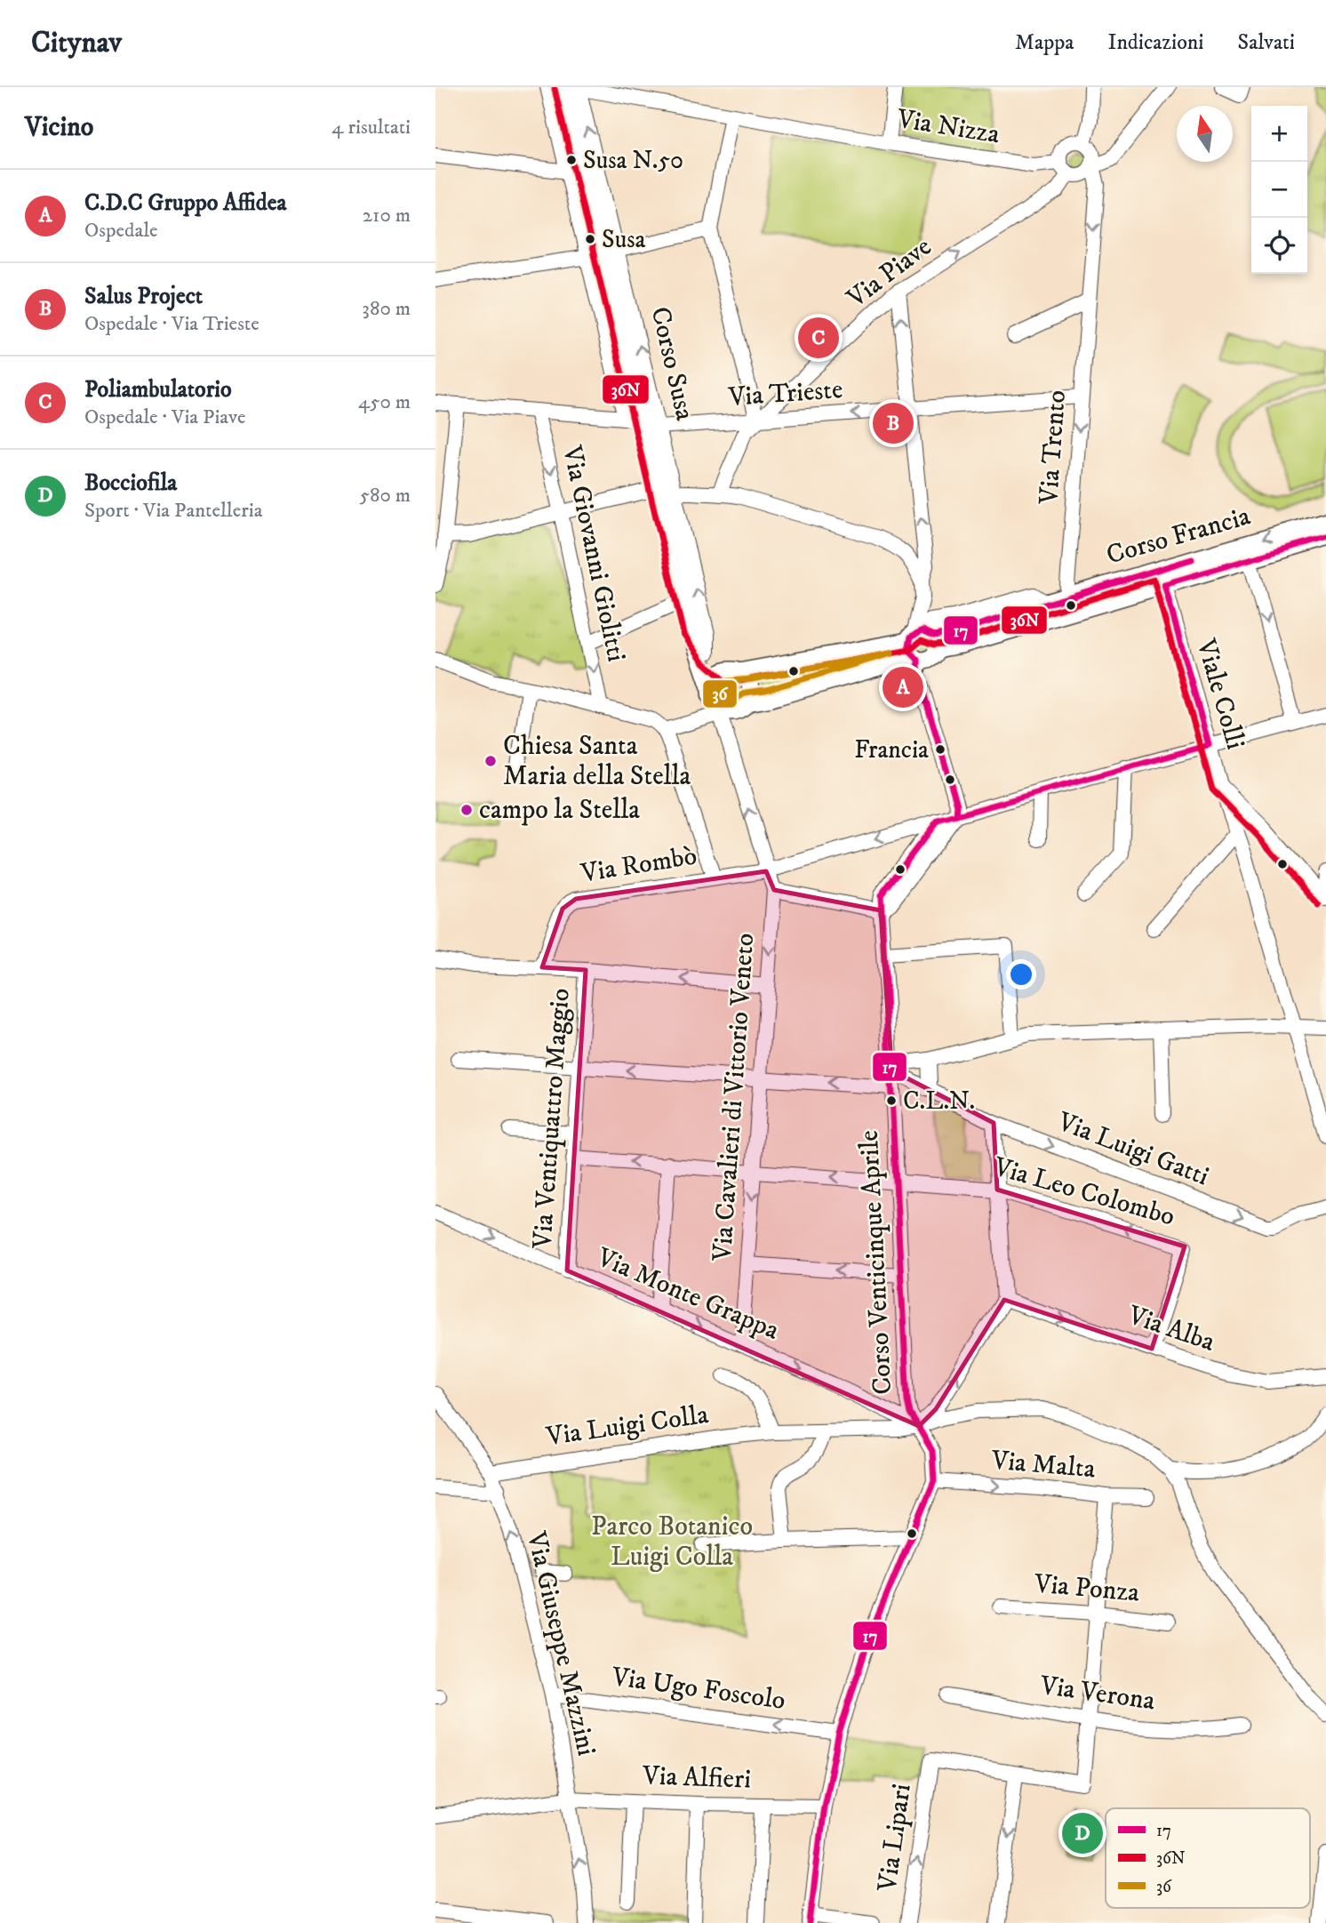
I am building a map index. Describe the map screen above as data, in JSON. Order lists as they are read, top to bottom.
{
  "streets": {
    "main road": ["Corso Susa", "Corso Francia"],
    "street": [
      "Via Nizza",
      "Via Piave",
      "Via Trieste",
      "Via Trento",
      "Via Giovanni Giolitti",
      "Viale Colli",
      "Via Rombò",
      "Via Cavalieri di Vittorio Veneto",
      "Via Ventiquattro Maggio",
      "Via Luigi Gatti",
      "Via Leo Colombo",
      "Corso Venticinque Aprile",
      "Via Monte Grappa",
      "Via Alba",
      "Via Luigi Colla",
      "Via Malta",
      "Via Ponza",
      "Via Giuseppe Mazzini",
      "Via Ugo Foscolo",
      "Via Verona",
      "Via Alfieri",
      "Via Lipari"
    ]
  },
  "crossings": [
    ["Via Nizza", "Via Piave"],
    ["Via Nizza", "Corso Susa"],
    ["Via Nizza", "Via Trento"],
    ["Via Piave", "Via Trieste"],
    ["Via Piave", "Via Trento"],
    ["Corso Susa", "Via Trieste"],
    ["Corso Susa", "Corso Francia"],
    ["Via Trieste", "Via Trento"],
    ["Via Trieste", "Via Giovanni Giolitti"],
    ["Via Trento", "Corso Francia"],
    ["Corso Francia", "Viale Colli"],
    ["Viale Colli", "Via Rombò"],
    ["Via Cavalieri di Vittorio Veneto", "Via Leo Colombo"],
    ["Via Cavalieri di Vittorio Veneto", "Via Monte Grappa"],
    ["Via Ventiquattro Maggio", "Via Leo Colombo"],
    ["Via Ventiquattro Maggio", "Via Monte Grappa"],
    ["Via Luigi Gatti", "Corso Venticinque Aprile"],
    ["Via Leo Colombo", "Corso Venticinque Aprile"],
    ["Via Leo Colombo", "Via Alba"],
    ["Corso Venticinque Aprile", "Via Monte Grappa"],
    ["Corso Venticinque Aprile", "Via Luigi Colla"],
    ["Corso Venticinque Aprile", "Via Malta"],
    ["Corso Venticinque Aprile", "Via Ugo Foscolo"],
    ["Corso Venticinque Aprile", "Via Alfieri"],
    ["Via Monte Grappa", "Via Luigi Colla"],
    ["Via Luigi Colla", "Via Giuseppe Mazzini"],
    ["Via Giuseppe Mazzini", "Via Ugo Foscolo"],
    ["Via Giuseppe Mazzini", "Via Alfieri"]
  ],
  "one_way": [
    "Via Trento",
    "Via Luigi Gatti",
    "Via Alba",
    "Via Malta",
    "Via Ugo Foscolo"
  ],
  "parks": ["Parco Botanico Luigi Colla"],
  "places": [
    "Susa N.50",
    "Susa",
    "Francia",
    "Chiesa Santa Maria della Stella",
    "campo la Stella",
    "C.L.N."
  ],
  "lines": ["transit line 36N", "transit line 17", "transit line 36"],
  "legend": ["17", "36N", "36"],
  "north": "top",
  "page": {
    "header": "Citynav",
    "nav": ["Mappa", "Indicazioni", "Salvati"],
    "heading": ["Vicino", "4 risultati"],
    "map_buttons": ["+", "−"],
    "list": [
      {
        "mark": "A",
        "name": "C.D.C Gruppo Affidea",
        "note": "Ospedale",
        "value": "210 m"
      },
      {
        "mark": "B",
        "name": "Salus Project",
        "note": "Ospedale · Via Trieste",
        "value": "380 m"
      },
      {
        "mark": "C",
        "name": "Poliambulatorio",
        "note": "Ospedale · Via Piave",
        "value": "450 m"
      },
      {
        "mark": "D",
        "name": "Bocciofila",
        "note": "Sport · Via Pantelleria",
        "value": "580 m"
      }
    ],
    "pins": [
      "C",
      "B",
      "A",
      "D"
    ]
  }
}
